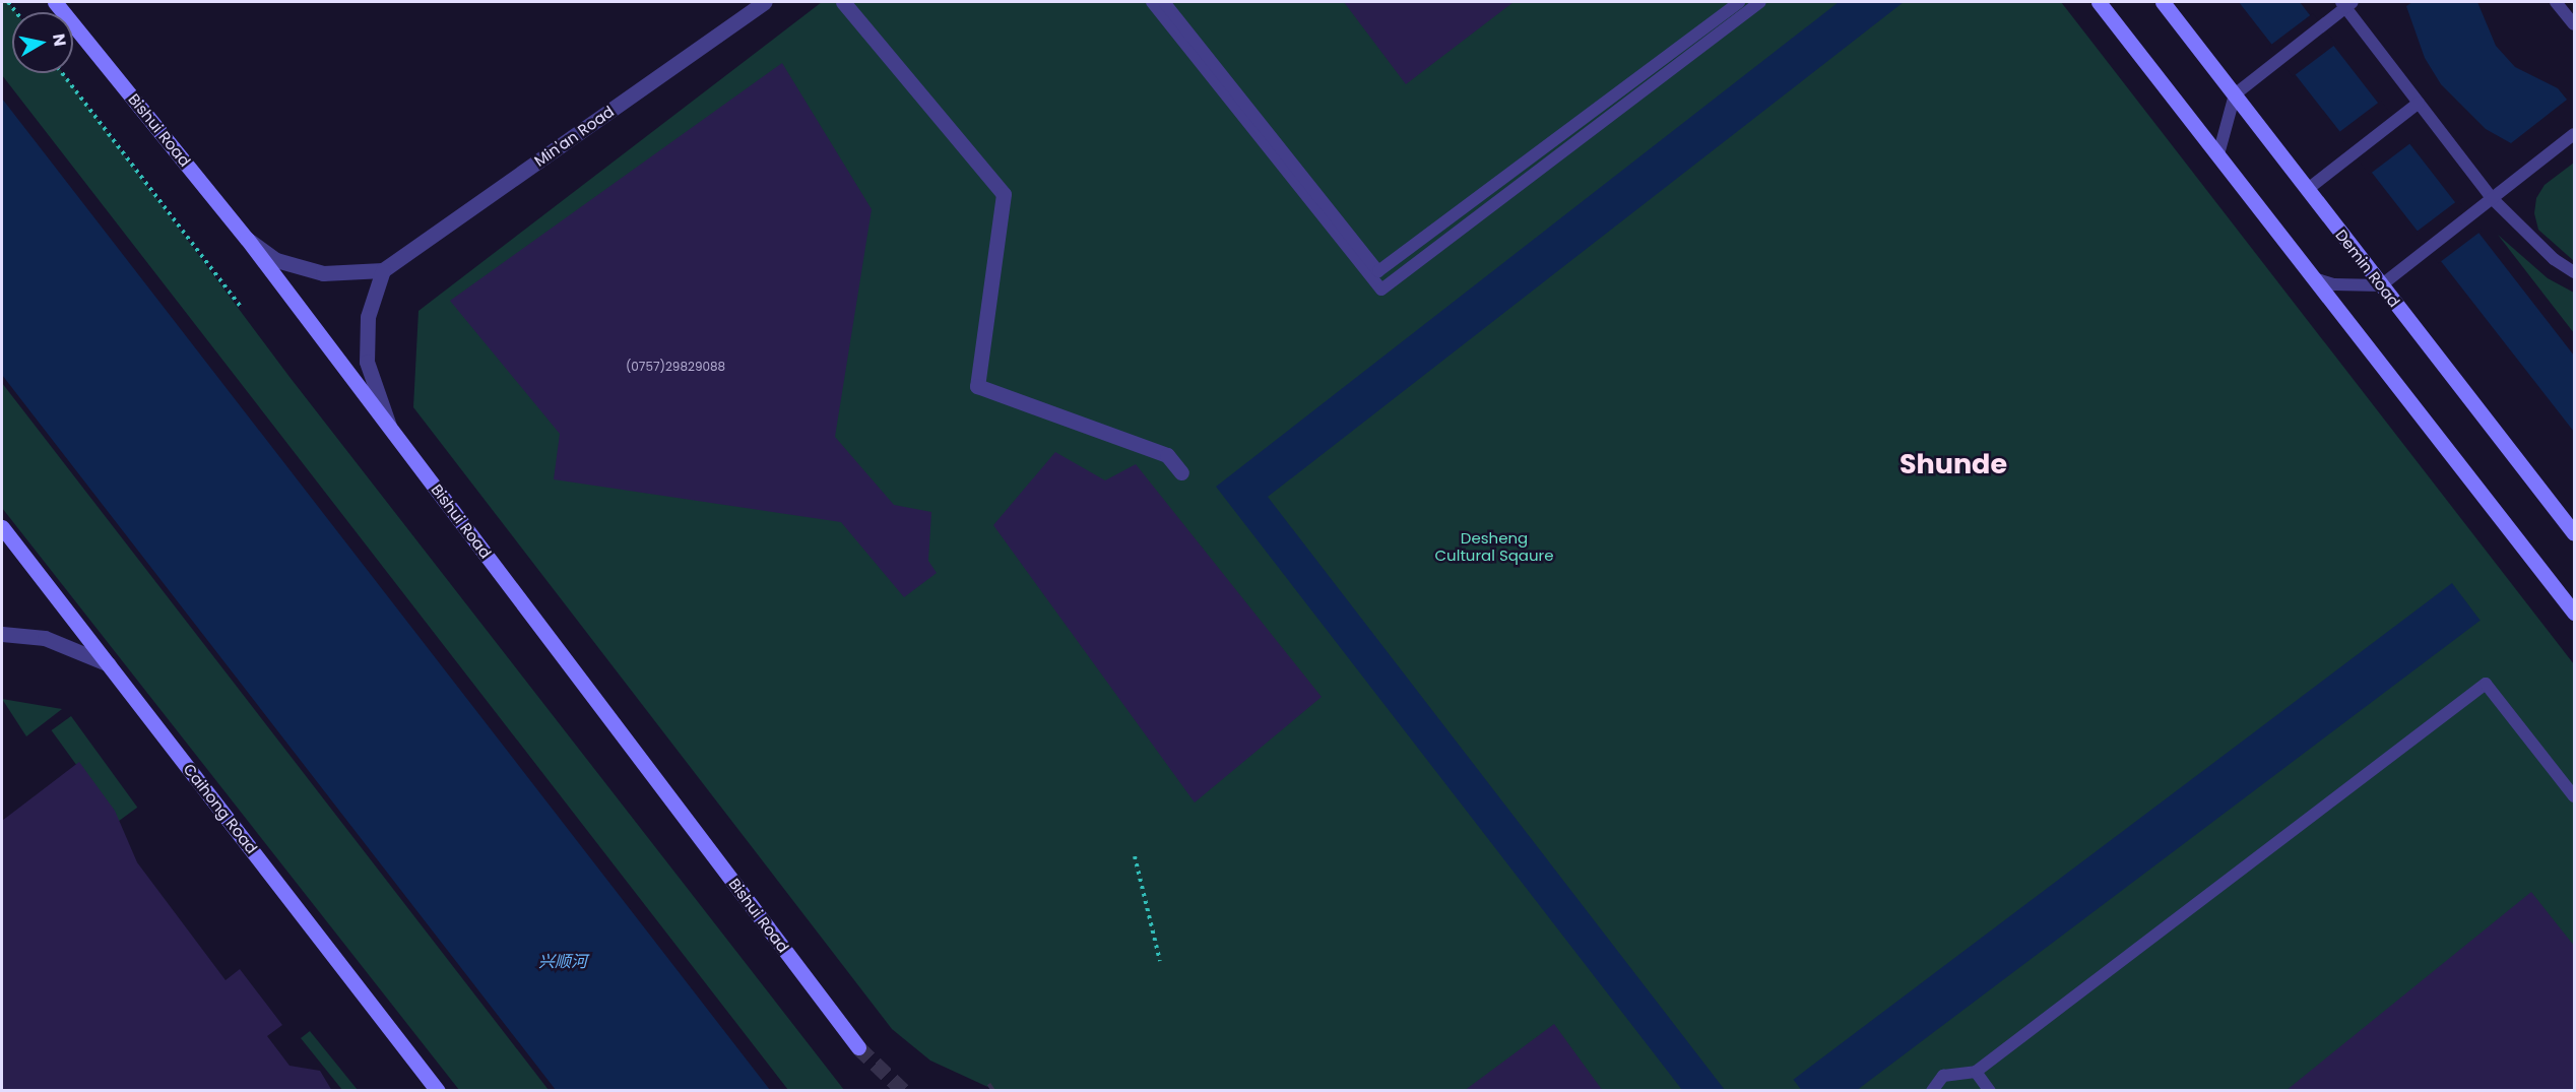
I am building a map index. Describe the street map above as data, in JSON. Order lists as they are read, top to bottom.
{
  "streets": {
    "main road": ["Bishui Road", "Demin Road", "Caihong Road"],
    "street": ["Min'an Road"]
  },
  "districts": ["Shunde"],
  "water": ["兴顺河"],
  "parks": ["Desheng Cultural Sqaure"],
  "house_numbers": ["(0757)29829088"],
  "north": "right"
}
